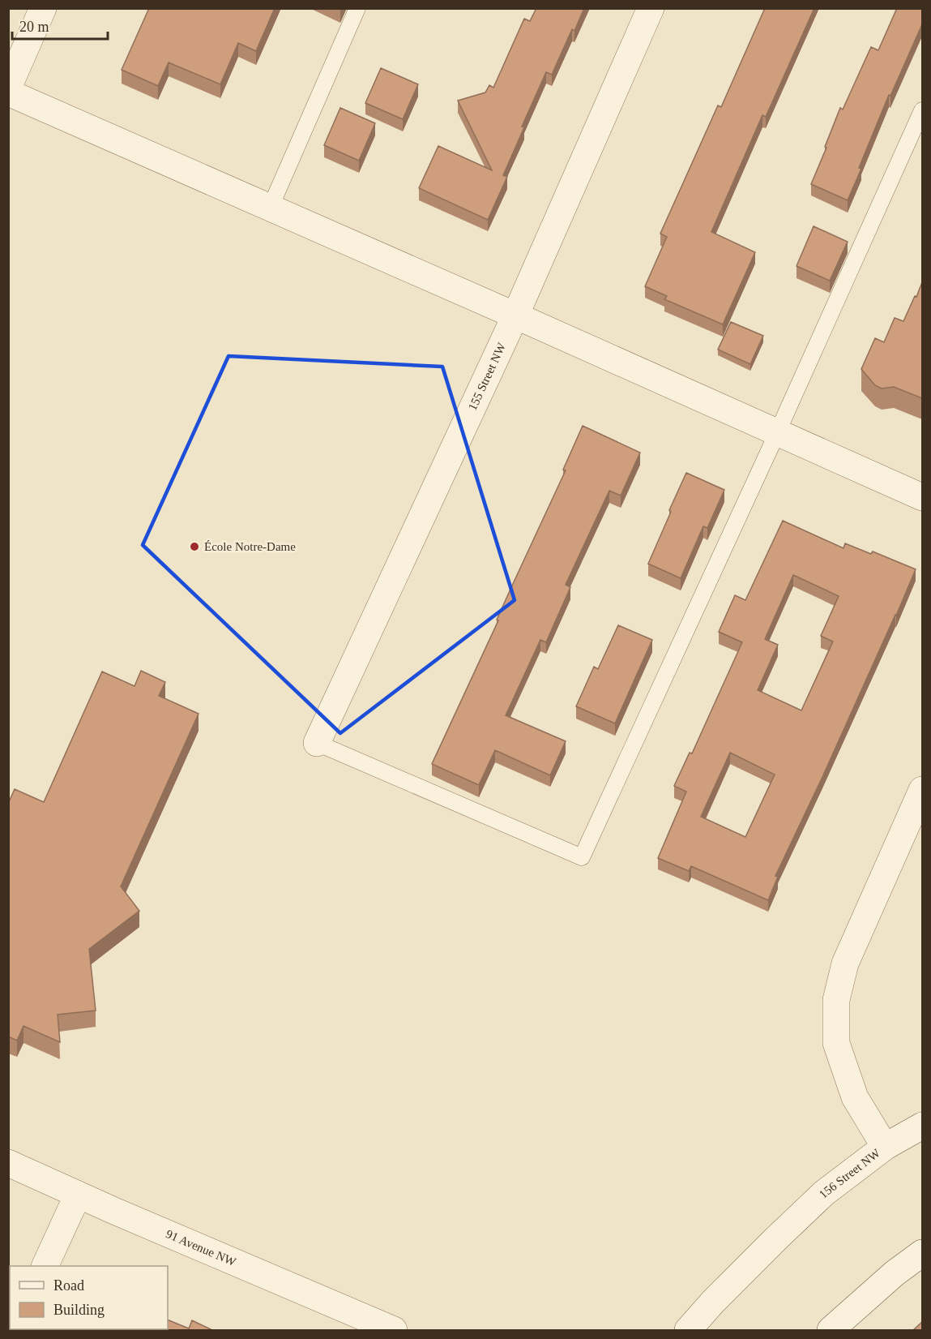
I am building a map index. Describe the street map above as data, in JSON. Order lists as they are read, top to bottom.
{
  "streets": {
    "street": ["155 Street NW", "156 Street NW", "91 Avenue NW"]
  },
  "places": ["École Notre-Dame"],
  "legend": ["Road", "Building"],
  "scale_bar": "20 m"
}
